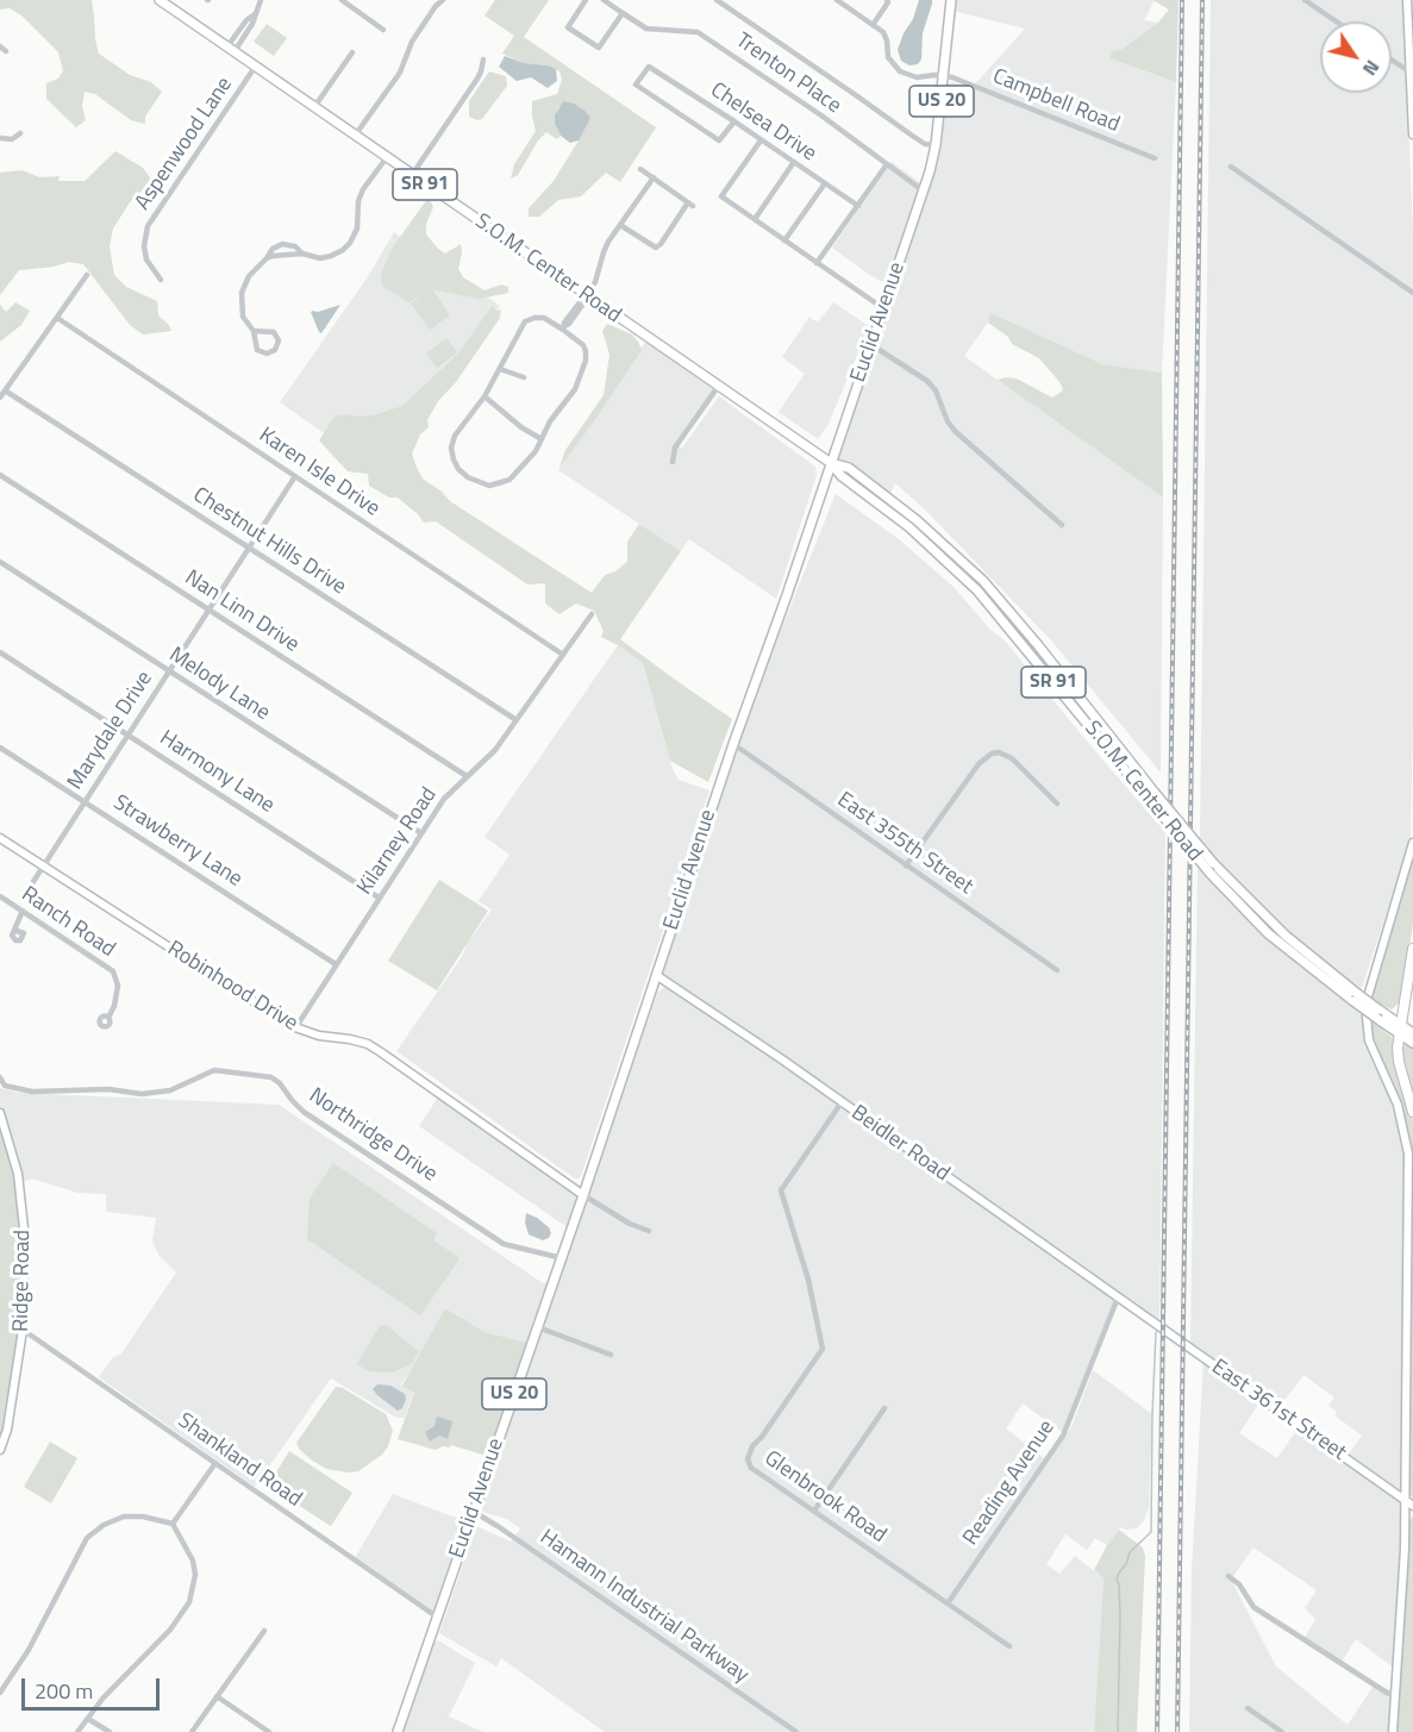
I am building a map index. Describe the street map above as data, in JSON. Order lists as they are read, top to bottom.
{
  "streets": {
    "main road": [
      "US 20",
      "SR 91",
      "S.O.M. Center Road",
      "Euclid Avenue"
    ],
    "street": [
      "Trenton Place",
      "Campbell Road",
      "Chelsea Drive",
      "Aspenwood Lane",
      "Karen Isle Drive",
      "Chestnut Hills Drive",
      "Nan Linn Drive",
      "Melody Lane",
      "Marydale Drive",
      "Harmony Lane",
      "Strawberry Lane",
      "Kilarney Road",
      "East 355th Street",
      "Ranch Road",
      "Robinhood Drive",
      "Northridge Drive",
      "Beidler Road",
      "Ridge Road",
      "East 361st Street",
      "Shankland Road",
      "Reading Avenue",
      "Glenbrook Road",
      "Hamann Industrial Parkway"
    ]
  },
  "crossings": [
    ["Trenton Place", "Euclid Avenue"],
    ["Campbell Road", "Euclid Avenue"],
    ["Aspenwood Lane", "S.O.M. Center Road"],
    ["S.O.M. Center Road", "Euclid Avenue"],
    ["Euclid Avenue", "East 355th Street"],
    ["Euclid Avenue", "Robinhood Drive"],
    ["Euclid Avenue", "Northridge Drive"],
    ["Euclid Avenue", "Beidler Road"],
    ["Euclid Avenue", "Shankland Road"],
    ["Euclid Avenue", "Hamann Industrial Parkway"],
    ["Karen Isle Drive", "Marydale Drive"],
    ["Karen Isle Drive", "Kilarney Road"],
    ["Chestnut Hills Drive", "Marydale Drive"],
    ["Chestnut Hills Drive", "Kilarney Road"],
    ["Nan Linn Drive", "Marydale Drive"],
    ["Nan Linn Drive", "Kilarney Road"],
    ["Melody Lane", "Marydale Drive"],
    ["Melody Lane", "Kilarney Road"],
    ["Marydale Drive", "Harmony Lane"],
    ["Marydale Drive", "Strawberry Lane"],
    ["Marydale Drive", "Robinhood Drive"],
    ["Harmony Lane", "Kilarney Road"],
    ["Strawberry Lane", "Kilarney Road"],
    ["Kilarney Road", "Robinhood Drive"],
    ["Beidler Road", "East 361st Street"],
    ["Beidler Road", "Reading Avenue"],
    ["Beidler Road", "Glenbrook Road"],
    ["Ridge Road", "Shankland Road"],
    ["Reading Avenue", "Glenbrook Road"]
  ],
  "scale_bar": "200 m",
  "north": "bottom right"
}
